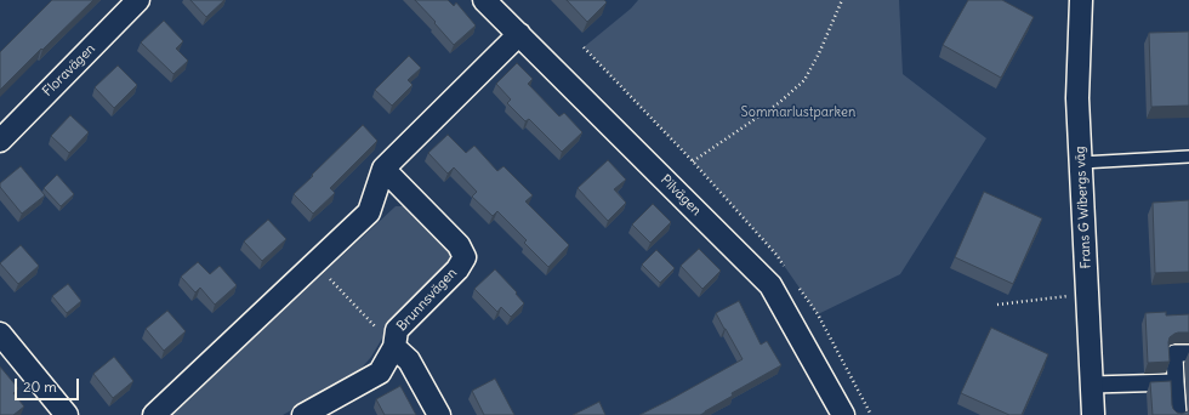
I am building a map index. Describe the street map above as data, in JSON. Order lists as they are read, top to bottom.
{
  "streets": {
    "street": [
      "Floravägen",
      "Pilvägen",
      "Frans G Wibergs väg",
      "Brunnsvägen"
    ]
  },
  "parks": ["Sommarlustparken"],
  "scale_bar": "20 m"
}
